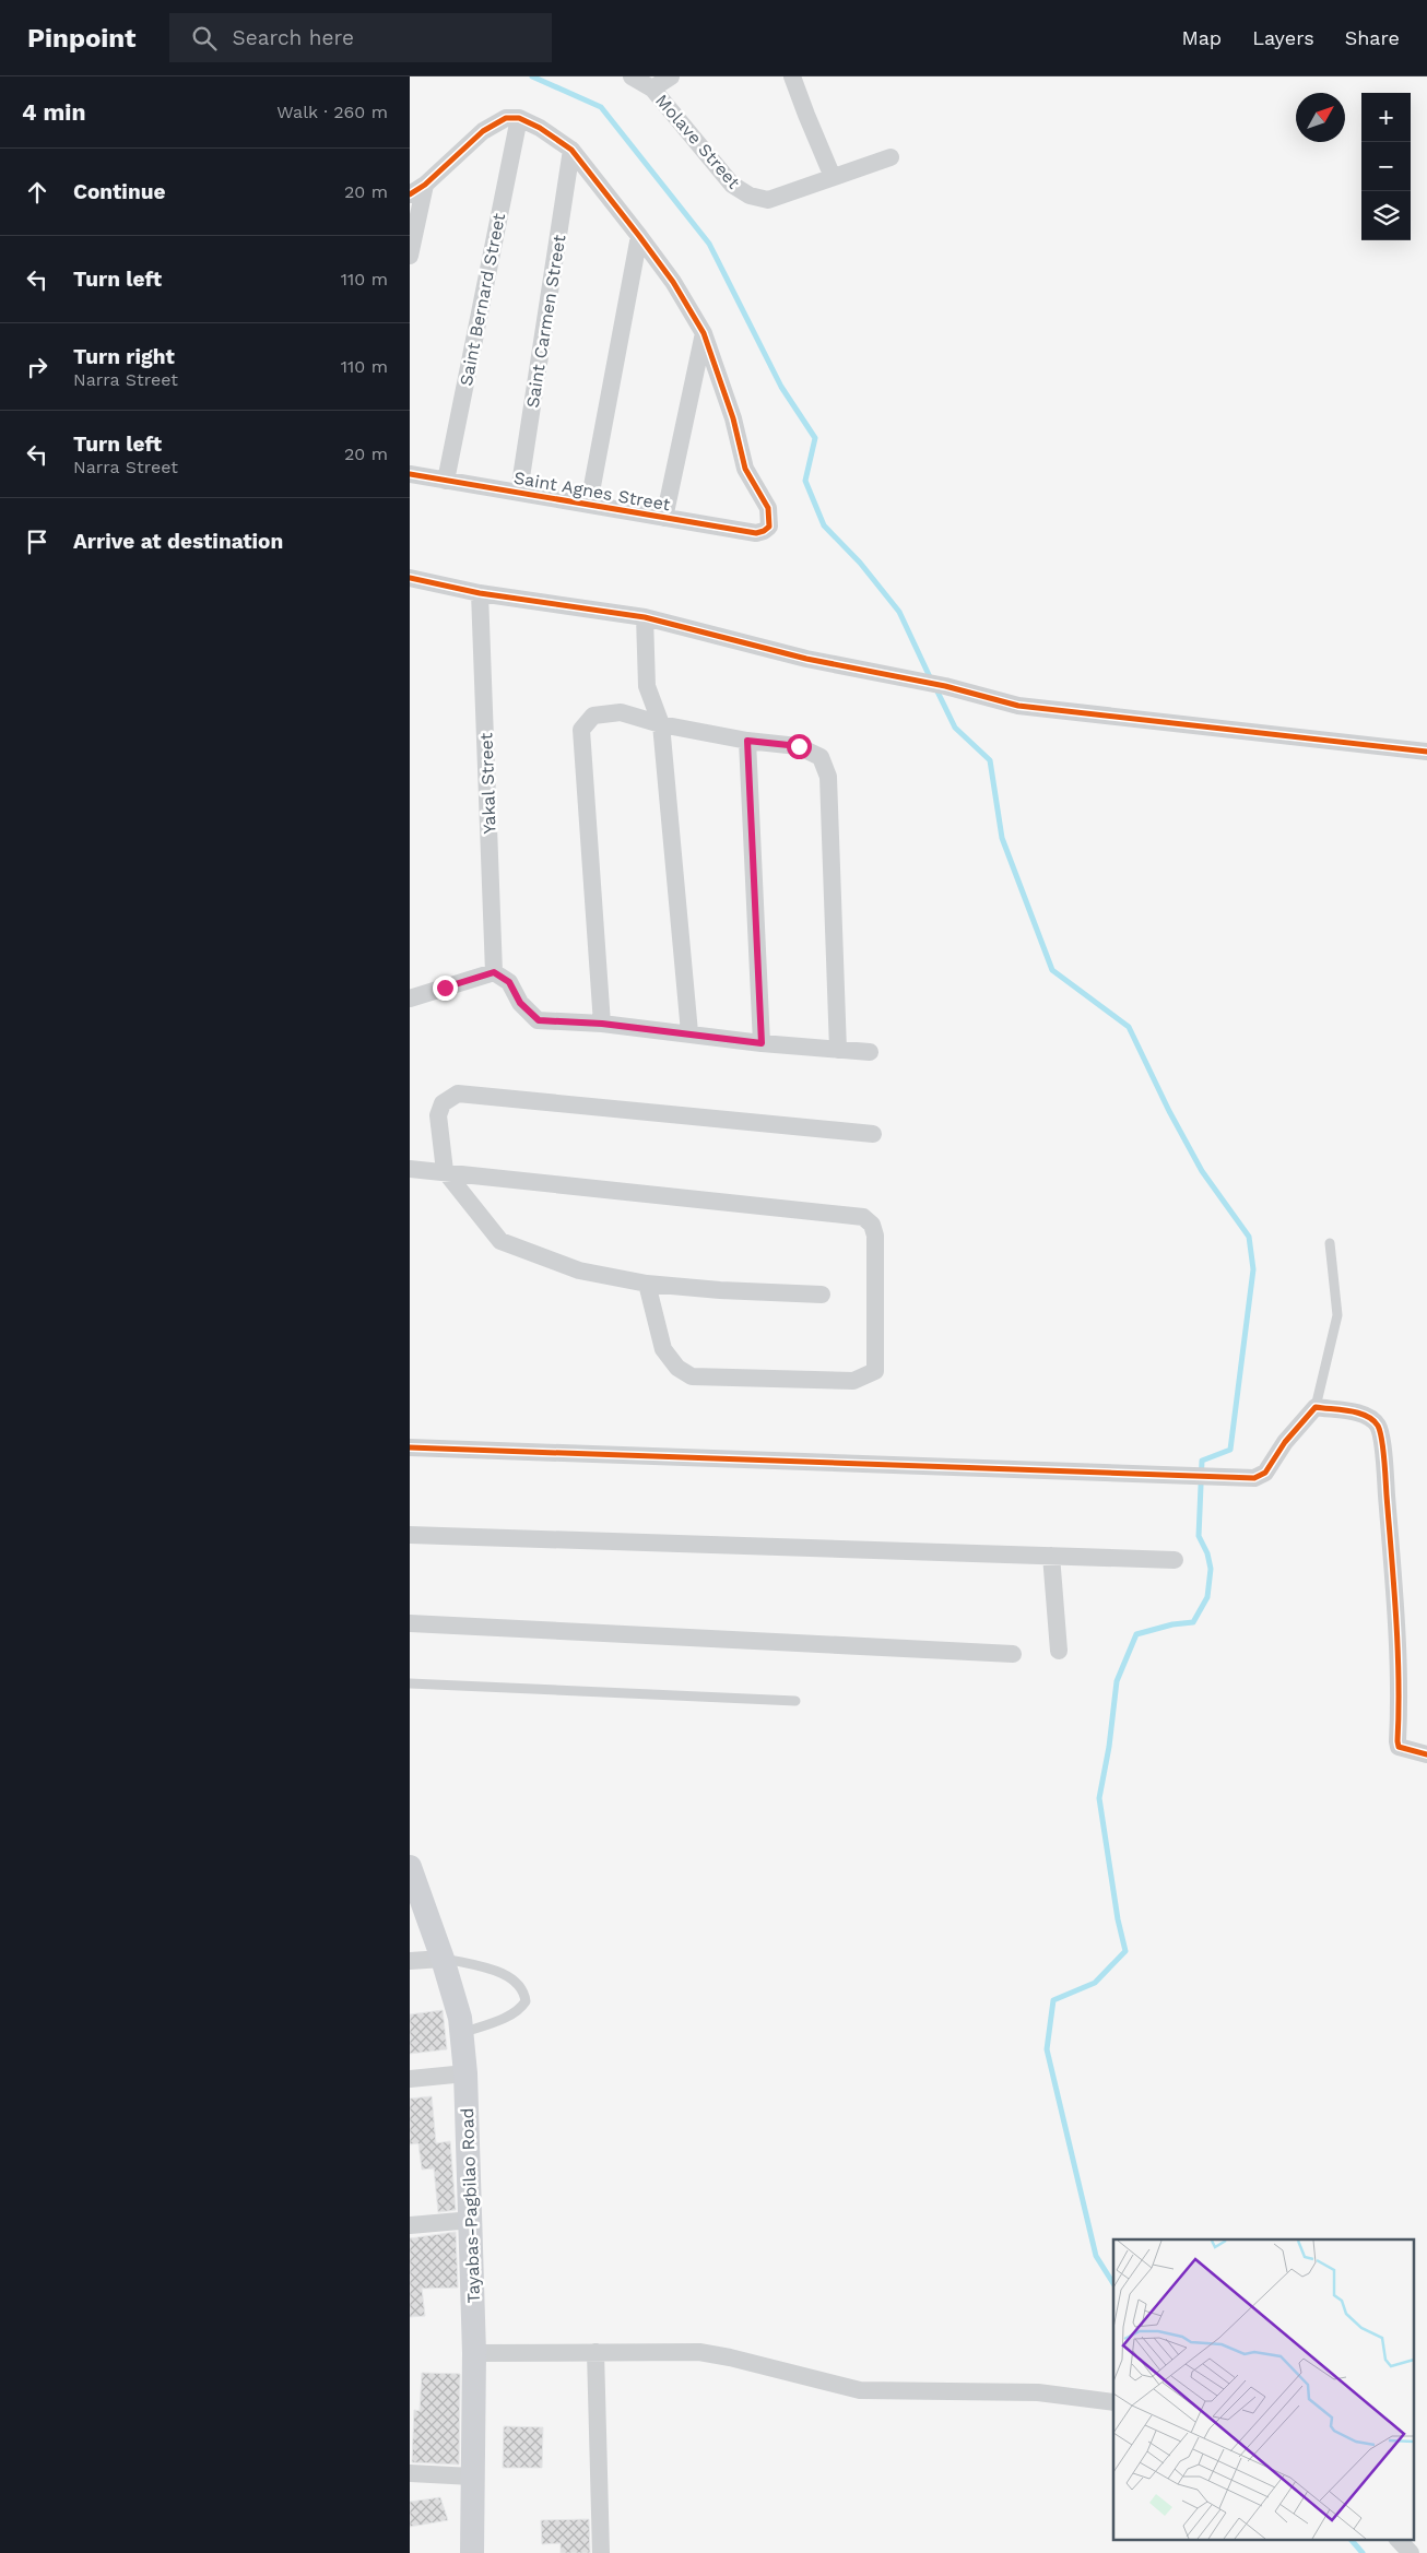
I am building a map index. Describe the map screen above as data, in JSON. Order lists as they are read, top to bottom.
{
  "streets": {
    "main road": ["Tayabas-Pagbilao Road"],
    "street": [
      "Molave Street",
      "Saint Bernard Street",
      "Saint Carmen Street",
      "Saint Agnes Street",
      "Yakal Street"
    ]
  },
  "crossings": [
    ["Saint Bernard Street", "Saint Agnes Street"],
    ["Saint Carmen Street", "Saint Agnes Street"]
  ],
  "north": "top right",
  "page": {
    "header": "Pinpoint",
    "search": "Search here",
    "nav": ["Map", "Layers", "Share"],
    "heading": ["4 min", "Walk · 260 m"],
    "map_buttons": ["+", "−"],
    "list": [
      ["Continue", "20 m"],
      ["Turn left", "110 m"],
      ["Turn right", "Narra Street", "110 m"],
      ["Turn left", "Narra Street", "20 m"],
      "Arrive at destination"
    ]
  }
}
